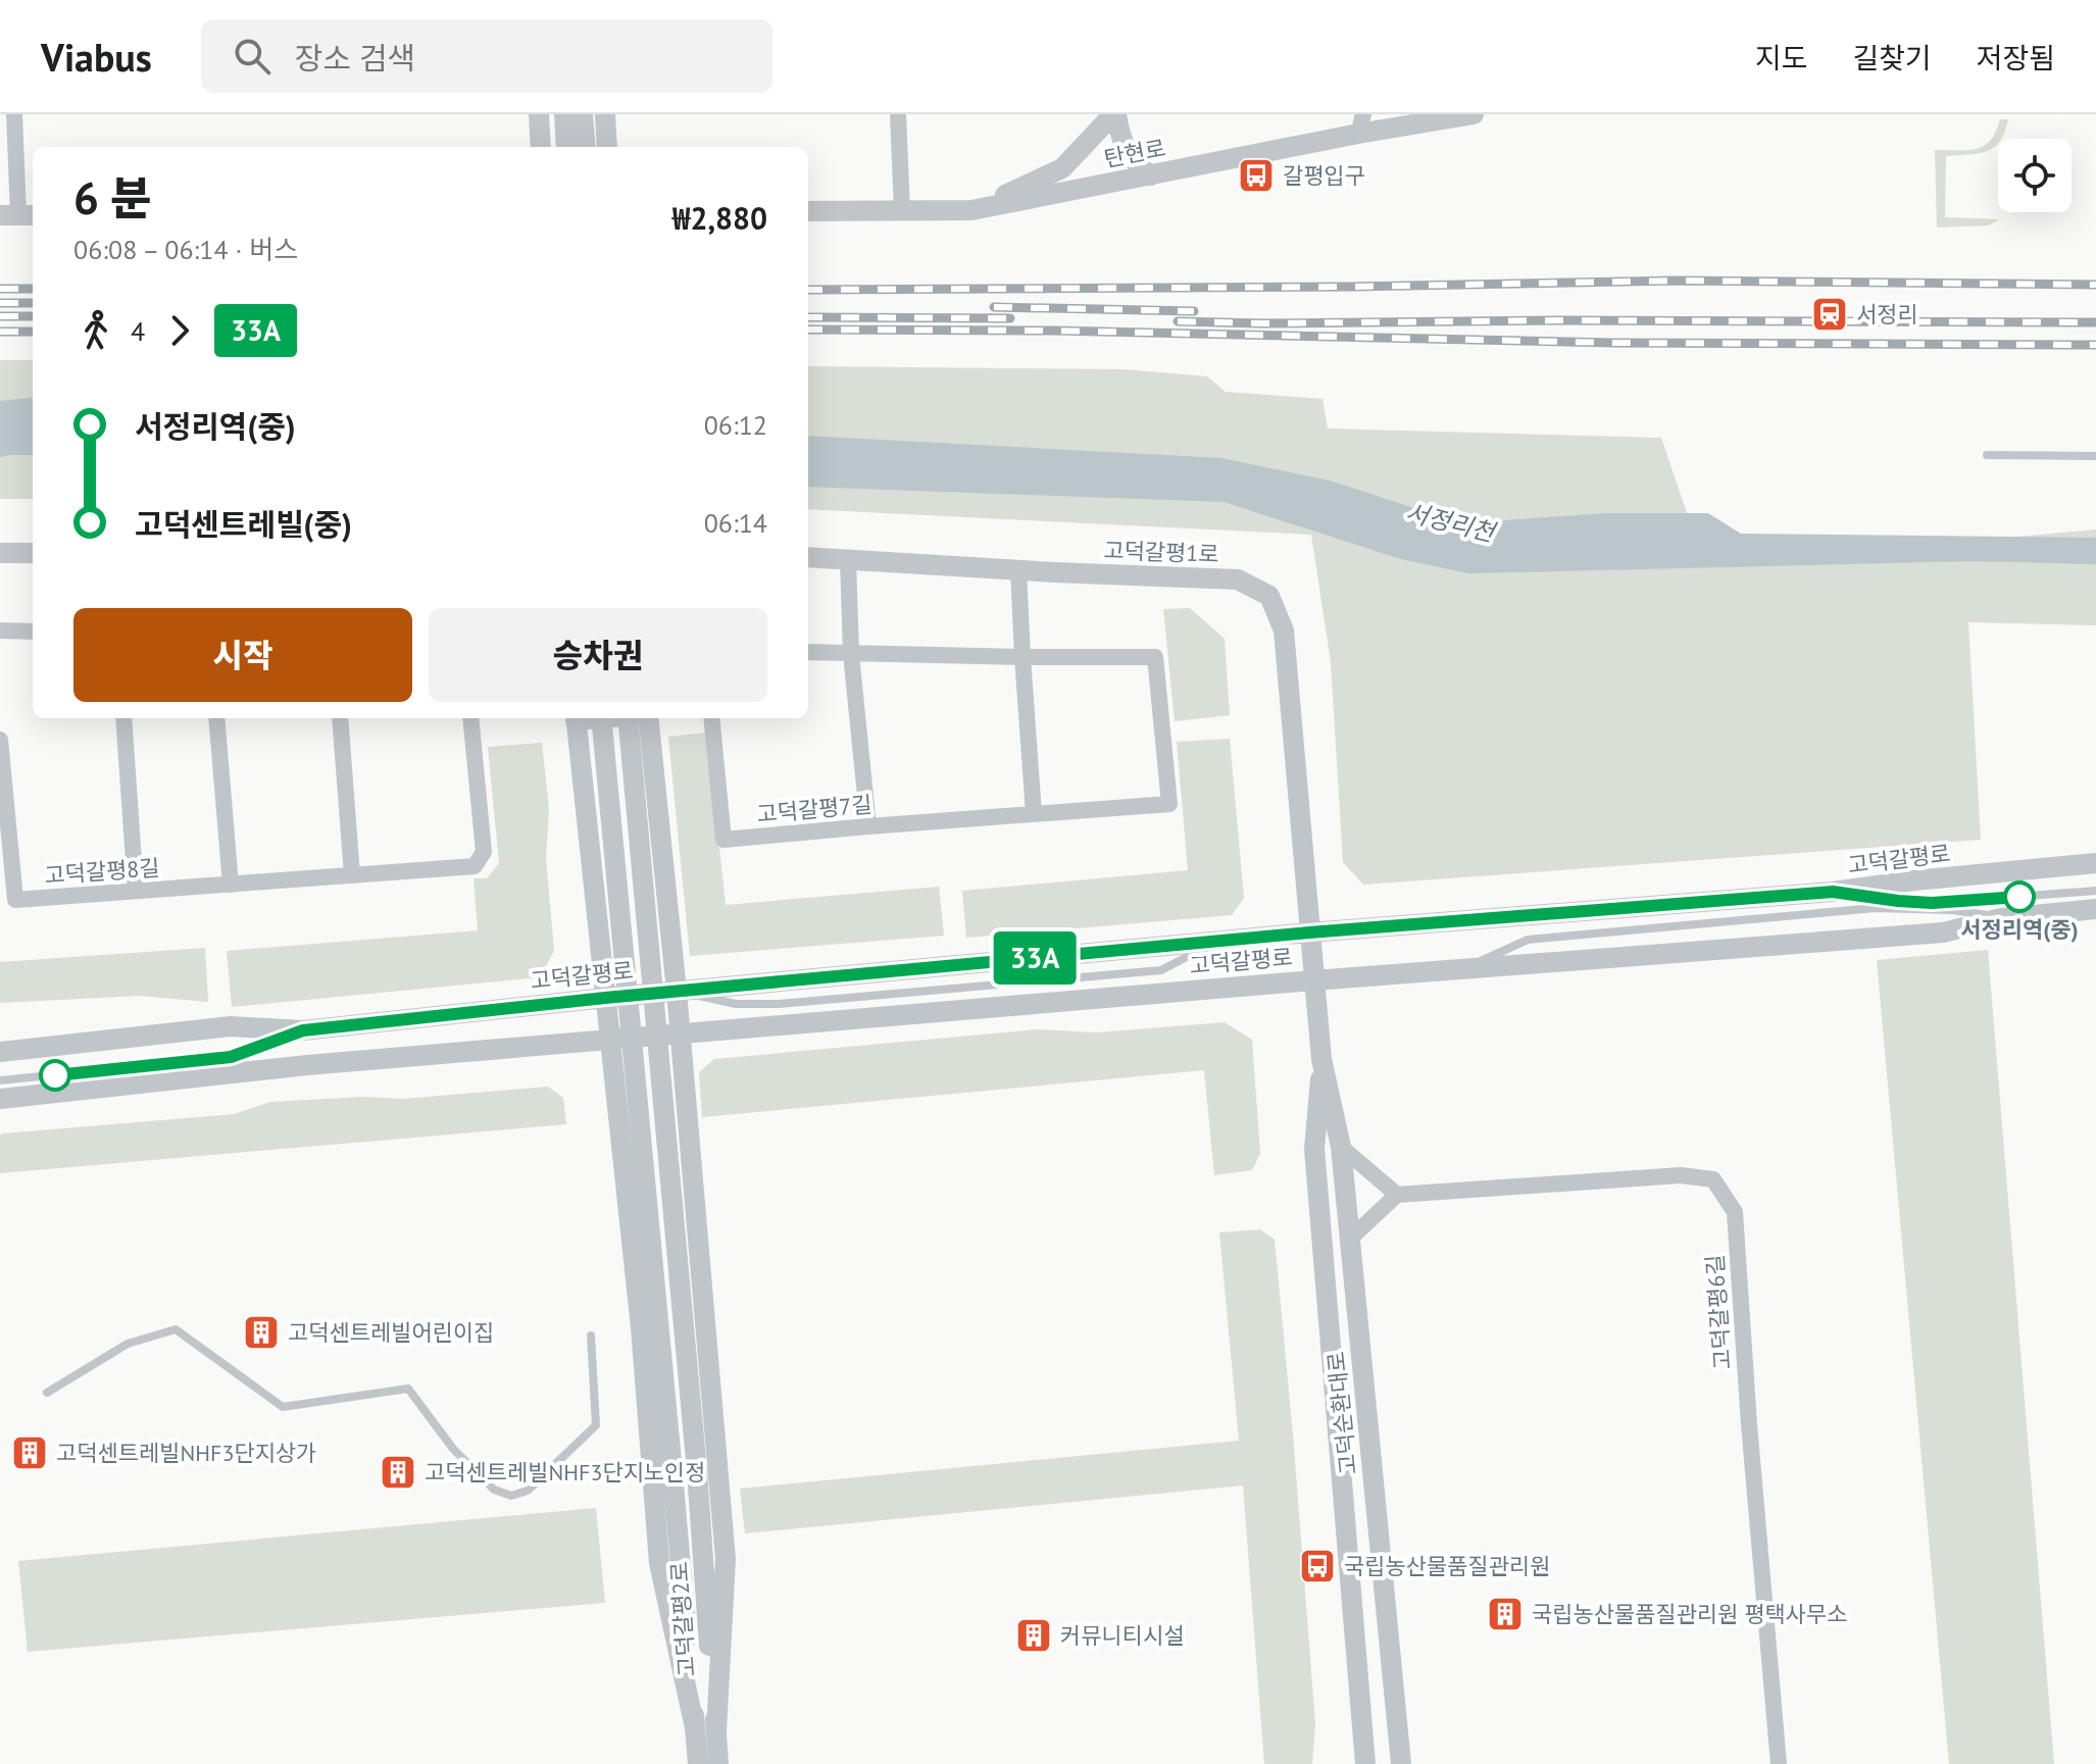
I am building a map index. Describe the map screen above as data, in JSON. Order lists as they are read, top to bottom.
{
  "streets": {
    "street": [
      "탄현로",
      "고덕갈평1로",
      "고덕갈평7길",
      "고덕갈평로",
      "고덕갈평8길",
      "고덕갈평6길",
      "고덕순환대로",
      "고덕갈평2로"
    ]
  },
  "crossings": [
    ["고덕갈평1로", "고덕갈평로"],
    ["고덕갈평1로", "고덕순환대로"],
    ["고덕갈평로", "고덕순환대로"]
  ],
  "water": ["서정리천"],
  "places": {
    "bus stop": ["갈평입구", "국립농산물품질관리원"],
    "station": ["서정리"],
    "other": ["서정리역(중)"],
    "building": [
      "고덕센트레빌어린이집",
      "고덕센트레빌NHF3단지상가",
      "고덕센트레빌NHF3단지노인정",
      "국립농산물품질관리원 평택사무소",
      "커뮤니티시설"
    ]
  },
  "lines": ["bus line 33A"],
  "page": {
    "header": "Viabus",
    "search": "장소 검색",
    "nav": ["지도", "길찾기", "저장됨"],
    "on_map": "33A",
    "heading": ["6 분", "06:08 – 06:14 · 버스", "₩2,880"],
    "legs": ["4", "33A"],
    "list": [
      {
        "name": "서정리역(중)",
        "value": "06:12"
      },
      {
        "name": "고덕센트레빌(중)",
        "value": "06:14"
      }
    ],
    "buttons": ["시작", "승차권"]
  }
}
